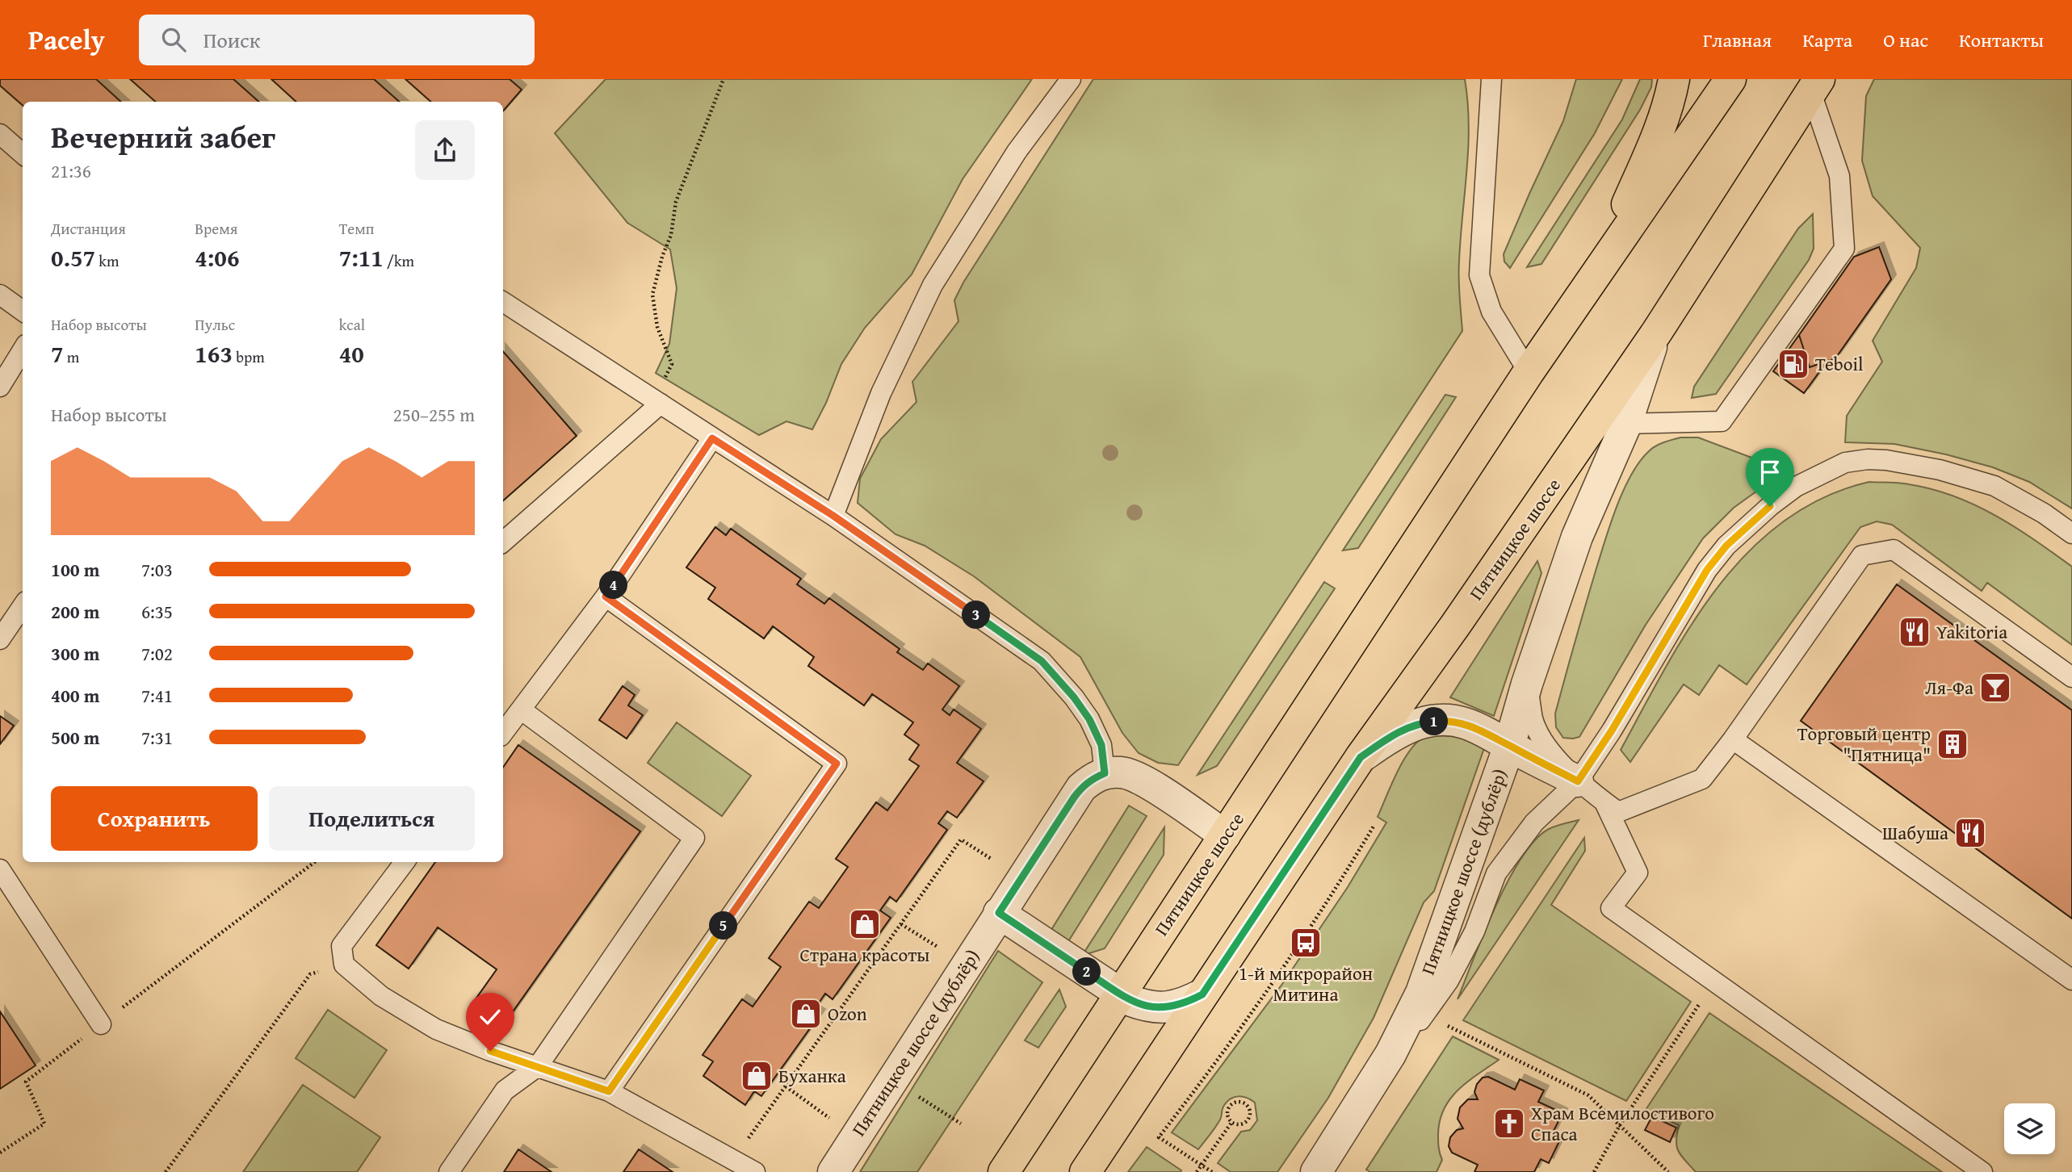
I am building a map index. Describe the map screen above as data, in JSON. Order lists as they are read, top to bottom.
{
  "streets": {
    "main road": ["Пятницкое шоссе"],
    "street": ["Пятницкое шоссе (дублёр)"]
  },
  "crossings": [
    ["Пятницкое шоссе", "Пятницкое шоссе (дублёр)"]
  ],
  "places": {
    "fuel station": ["Teboil"],
    "restaurant": ["Yakitoria", "Шабуша"],
    "bar": ["Ля-Фа"],
    "building": ["Торговый центр \"Пятница\""],
    "shop": ["Страна красоты", "Ozon", "Буханка"],
    "bus stop": ["1-й микрорайон Митина"],
    "church": ["Храм Всемилостивого Спаса"]
  },
  "page": {
    "header": "Pacely",
    "search": "Поиск",
    "nav": [
      "Главная",
      "Карта",
      "О нас",
      "Контакты"
    ],
    "heading": ["Вечерний забег", "21:36"],
    "stats": [
      ["Дистанция", "0.57 km"],
      ["Время", "4:06"],
      ["Темп", "7:11 /km"],
      ["Набор высоты", "7 m"],
      ["Пульс", "163 bpm"],
      ["kcal", "40"]
    ],
    "chart": ["Набор высоты", "250–255 m"],
    "list": [
      {
        "name": "100 m",
        "note": "7:03"
      },
      {
        "name": "200 m",
        "note": "6:35"
      },
      {
        "name": "300 m",
        "note": "7:02"
      },
      {
        "name": "400 m",
        "note": "7:41"
      },
      {
        "name": "500 m",
        "note": "7:31"
      }
    ],
    "pins": [
      "4",
      "3",
      "1",
      "5",
      "2"
    ],
    "buttons": ["Сохранить", "Поделиться"]
  }
}
